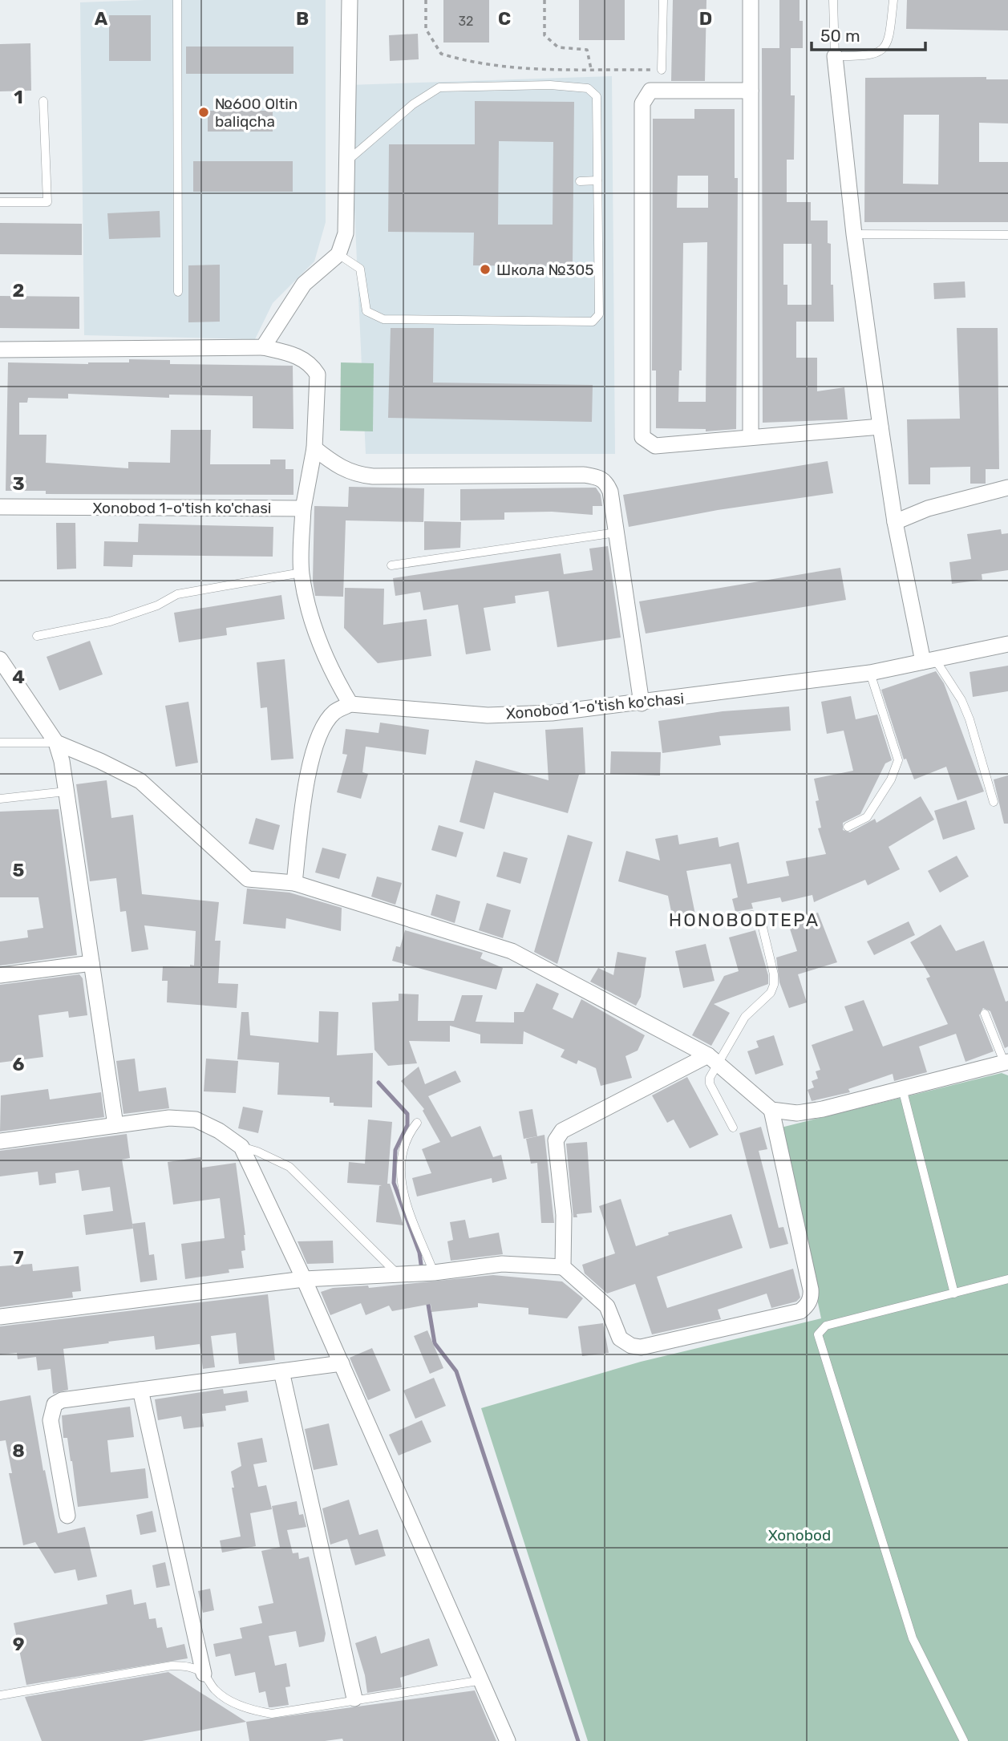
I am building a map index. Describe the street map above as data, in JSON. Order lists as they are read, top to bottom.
{
  "streets": {
    "street": ["Xonobod 1-o'tish ko'chasi"]
  },
  "districts": ["HONOBODTEPA"],
  "parks": ["Xonobod"],
  "places": ["№600 Oltin baliqcha", "Школа №305"],
  "house_numbers": ["32"],
  "scale_bar": "50 m",
  "grid": {
    "columns": [
      "A",
      "B",
      "C",
      "D"
    ],
    "rows": [
      "1",
      "2",
      "3",
      "4",
      "5",
      "6",
      "7",
      "8",
      "9"
    ]
  }
}
